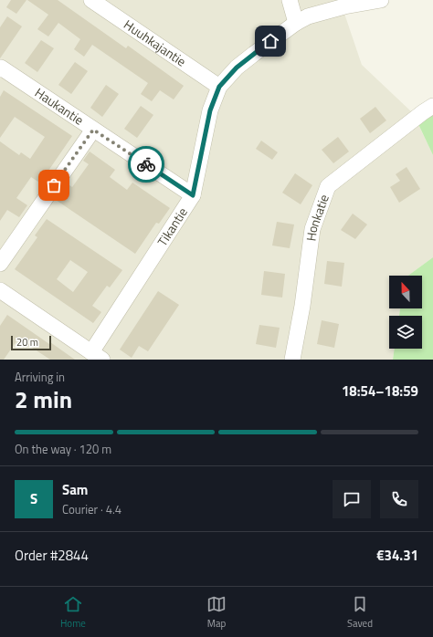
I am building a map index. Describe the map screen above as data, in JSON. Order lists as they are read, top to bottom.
{
  "streets": {
    "street": [
      "Huuhkajantie",
      "Haukantie",
      "Honkatie",
      "Tikantie"
    ]
  },
  "crossings": [
    ["Huuhkajantie", "Tikantie"],
    ["Haukantie", "Tikantie"]
  ],
  "scale_bar": "20 m",
  "north": "top",
  "page": {
    "scale": "20 m",
    "heading": ["2 min", "Arriving in", "18:54–18:59"],
    "panel": [
      "Sam",
      "Courier · 4.4",
      "Order #2844",
      "€34.31"
    ],
    "bar": "On the way · 120 m",
    "round": "S",
    "tabs": ["Home", "Map", "Saved"]
  }
}
